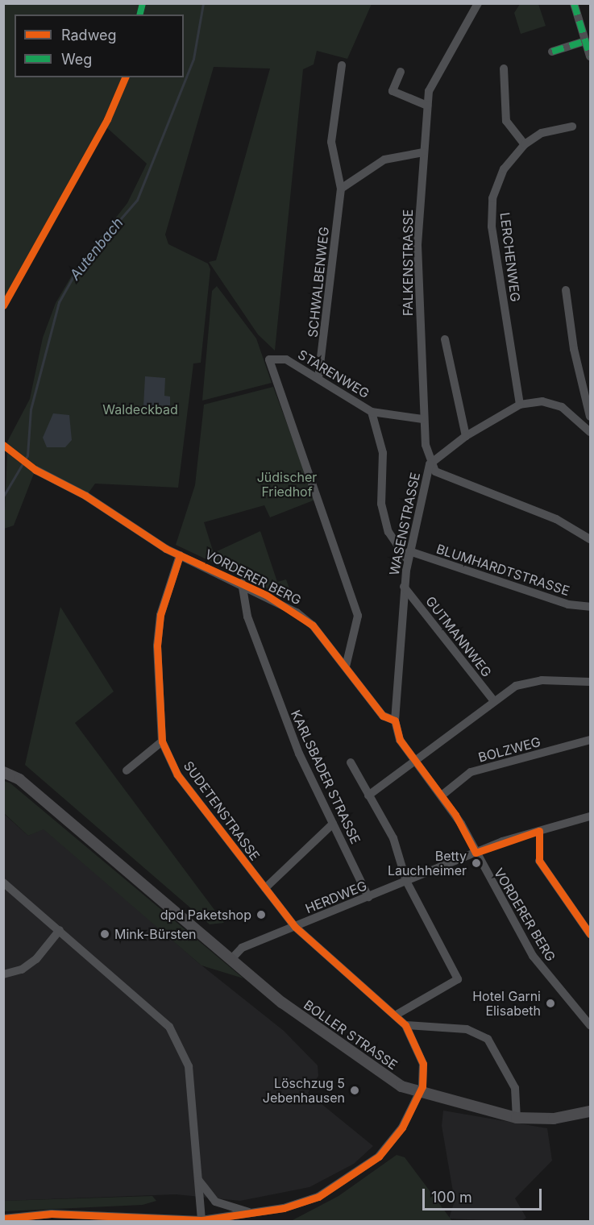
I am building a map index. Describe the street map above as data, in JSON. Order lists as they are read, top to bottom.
{
  "streets": {
    "main road": ["BOLLER STRASSE"],
    "street": [
      "LERCHENWEG",
      "FALKENSTRASSE",
      "SCHWALBENWEG",
      "STARENWEG",
      "WASENSTRASSE",
      "BLUMHARDTSTRASSE",
      "VORDERER BERG",
      "GUTMANNWEG",
      "BOLZWEG",
      "KARLSBADER STRASSE",
      "SUDETENSTRASSE",
      "HERDWEG"
    ]
  },
  "crossings": [
    ["LERCHENWEG", "WASENSTRASSE"],
    ["FALKENSTRASSE", "WASENSTRASSE"],
    ["SCHWALBENWEG", "STARENWEG"],
    ["STARENWEG", "WASENSTRASSE"],
    ["STARENWEG", "VORDERER BERG"],
    ["WASENSTRASSE", "BLUMHARDTSTRASSE"],
    ["WASENSTRASSE", "VORDERER BERG"],
    ["WASENSTRASSE", "GUTMANNWEG"],
    ["VORDERER BERG", "BOLZWEG"],
    ["VORDERER BERG", "KARLSBADER STRASSE"],
    ["VORDERER BERG", "SUDETENSTRASSE"],
    ["VORDERER BERG", "HERDWEG"],
    ["KARLSBADER STRASSE", "HERDWEG"],
    ["SUDETENSTRASSE", "HERDWEG"],
    ["HERDWEG", "BOLLER STRASSE"]
  ],
  "water": ["Autenbach"],
  "parks": ["Waldeckbad", "Jüdischer Friedhof"],
  "places": [
    "Betty Lauchheimer",
    "dpd Paketshop",
    "Mink-Bürsten",
    "Hotel Garni Elisabeth",
    "Löschzug 5 Jebenhausen"
  ],
  "legend": ["Radweg", "Weg"],
  "scale_bar": "100 m"
}
